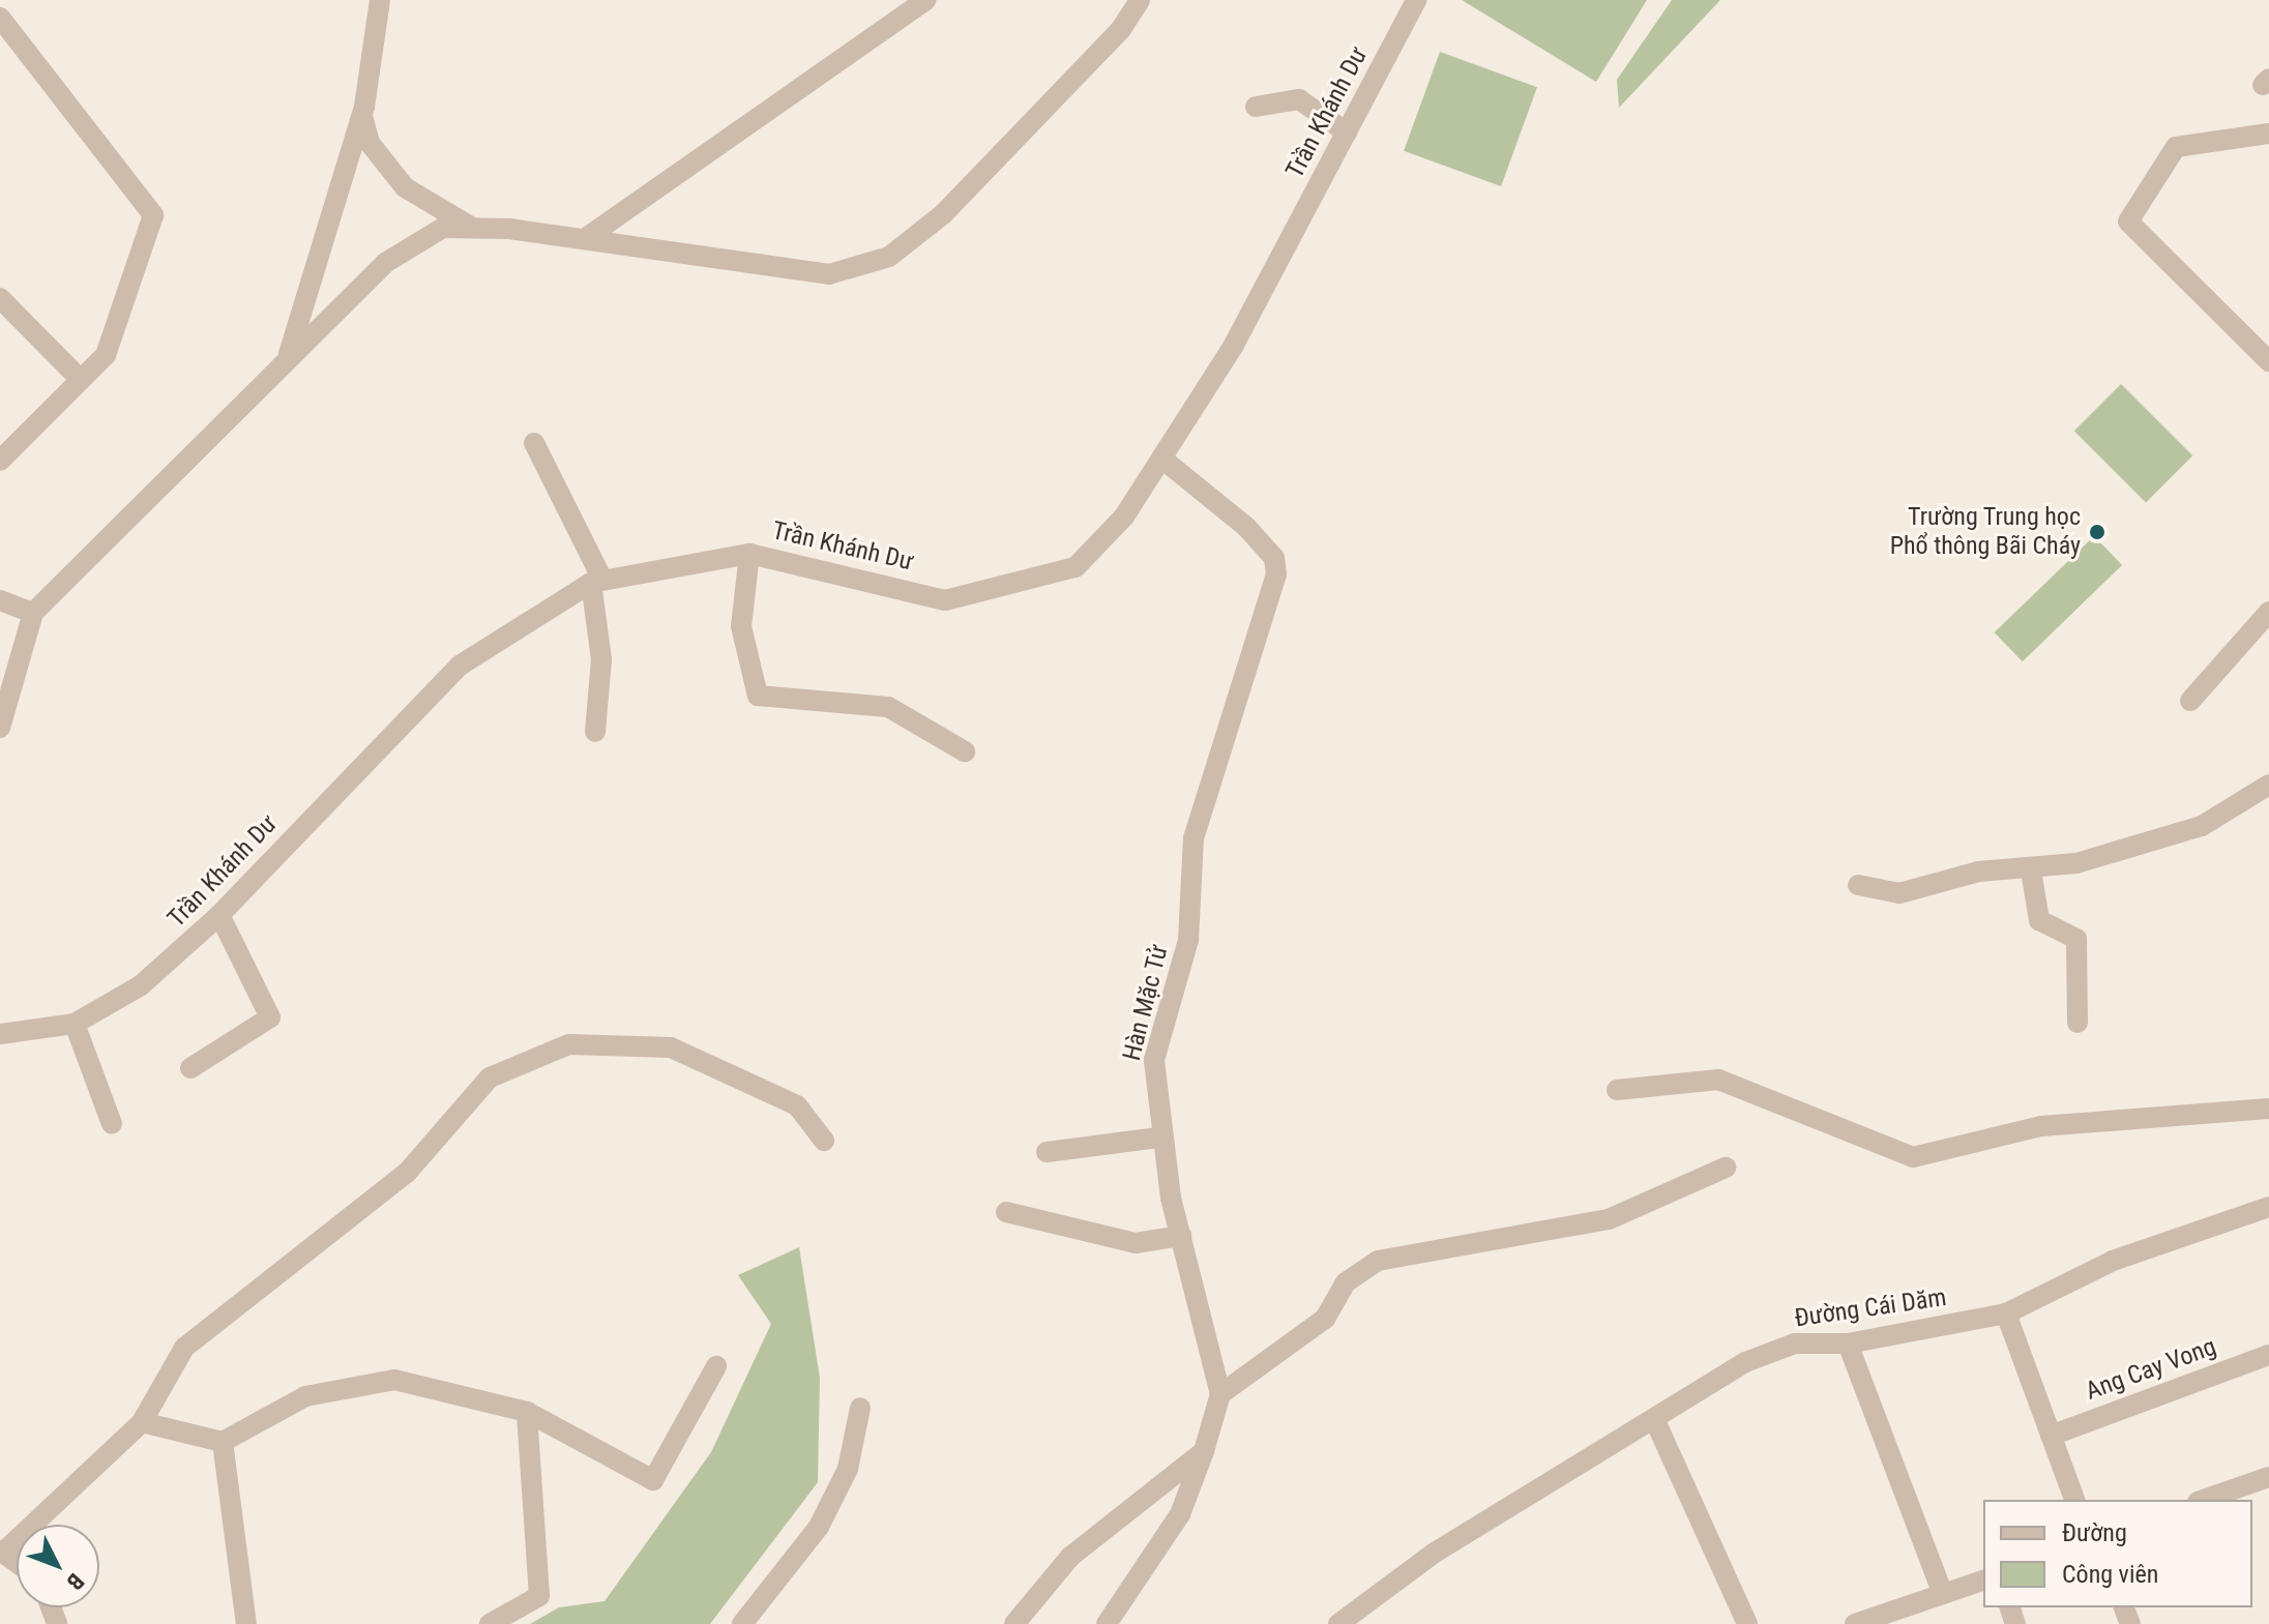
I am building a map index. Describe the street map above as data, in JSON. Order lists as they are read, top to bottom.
{
  "streets": {
    "street": [
      "Trần Khánh Dư",
      "Hàn Mặc Tử",
      "Đường Cái Dăm",
      "Ang Cay Vong"
    ]
  },
  "crossings": [
    ["Trần Khánh Dư", "Hàn Mặc Tử"]
  ],
  "places": ["Trường Trung học Phổ thông Bãi Cháy"],
  "legend": ["Đường", "Công viên"],
  "north": "bottom right"
}
